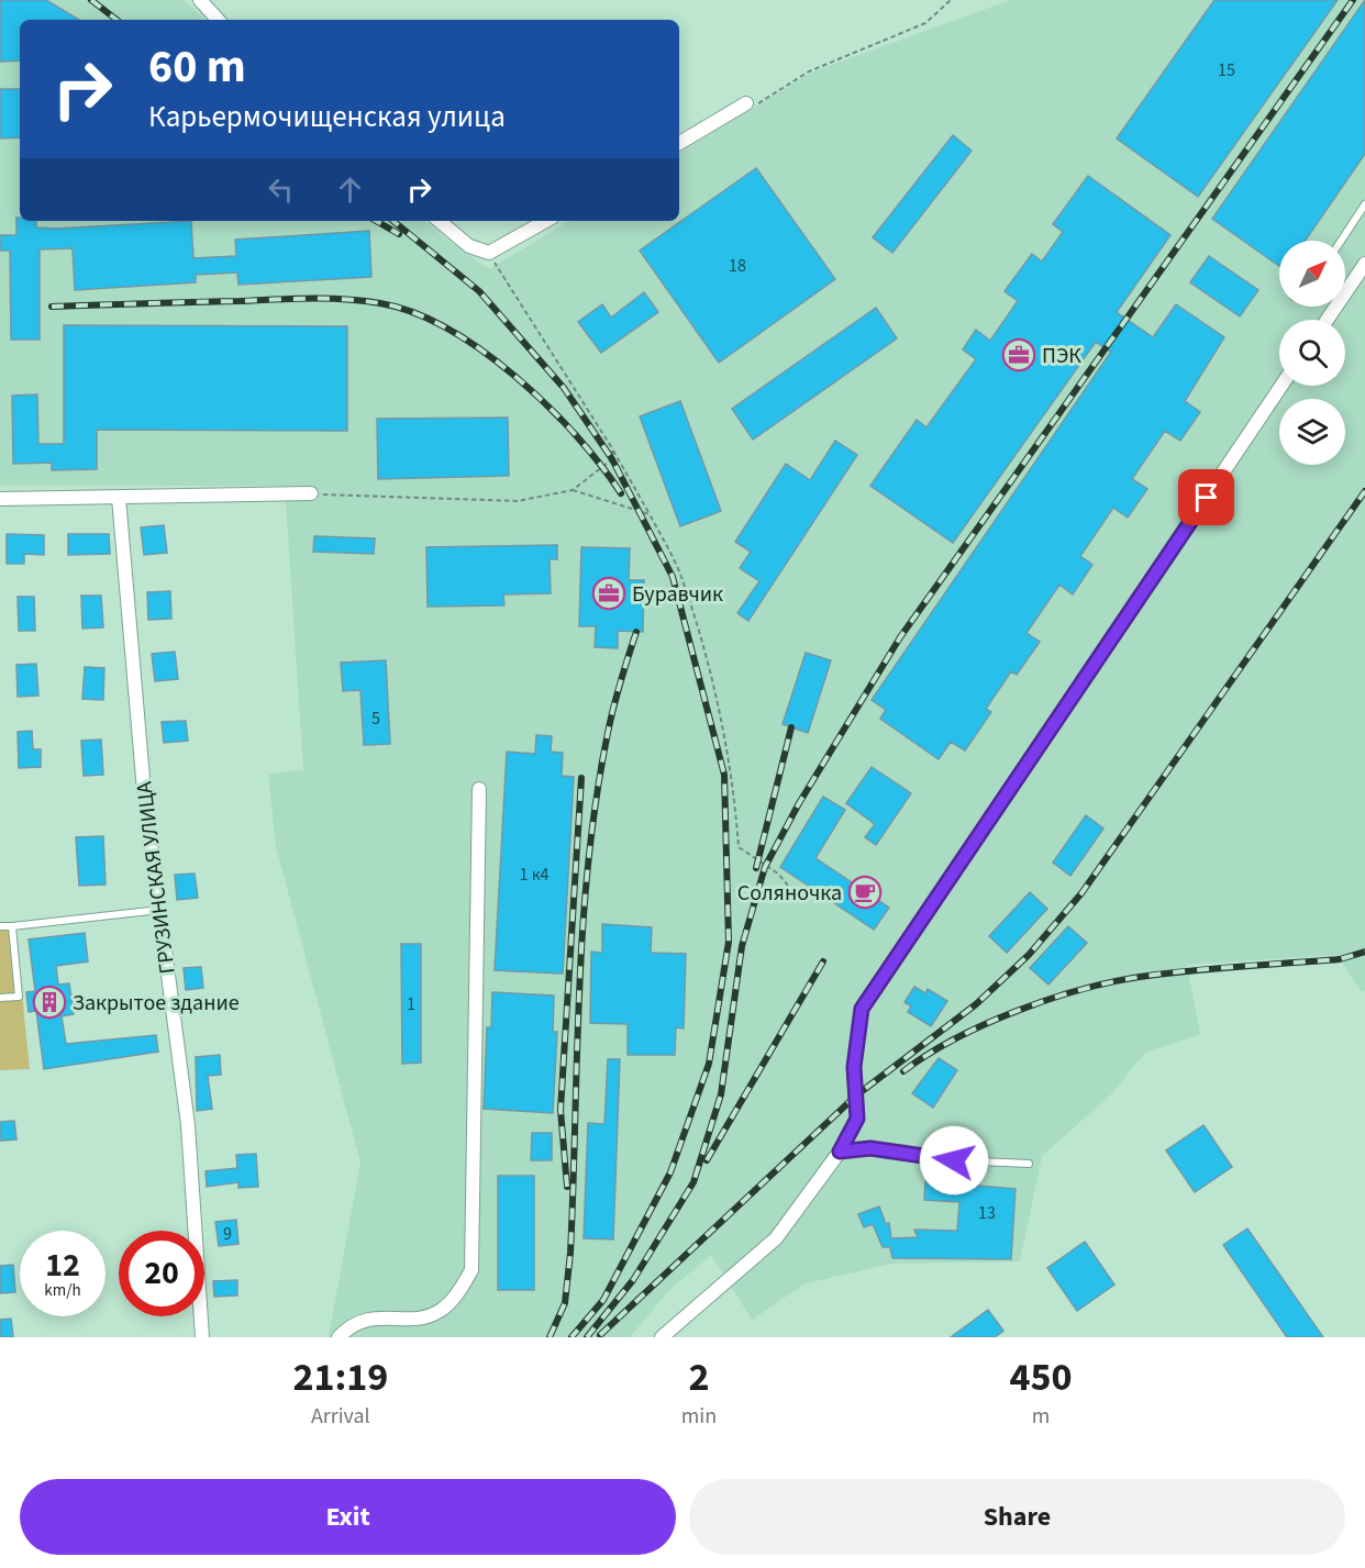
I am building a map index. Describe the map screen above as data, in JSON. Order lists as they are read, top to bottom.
{
  "streets": {
    "street": ["ГРУЗИНСКАЯ УЛИЦА"]
  },
  "places": {
    "office": ["ПЭК", "Буравчик"],
    "cafe": ["Соляночка"],
    "building": ["Закрытое здание"]
  },
  "house_numbers": [
    "15",
    "18",
    "5",
    "1 к4",
    "1",
    "13",
    "9"
  ],
  "north": "top right",
  "page": {
    "turn": ["60 m", "Карьермочищенская улица"],
    "speed": "12 km/h",
    "limit": "20",
    "eta": [
      "21:19",
      "Arrival",
      "2",
      "min",
      "450",
      "m"
    ],
    "buttons": ["Exit", "Share"]
  }
}
